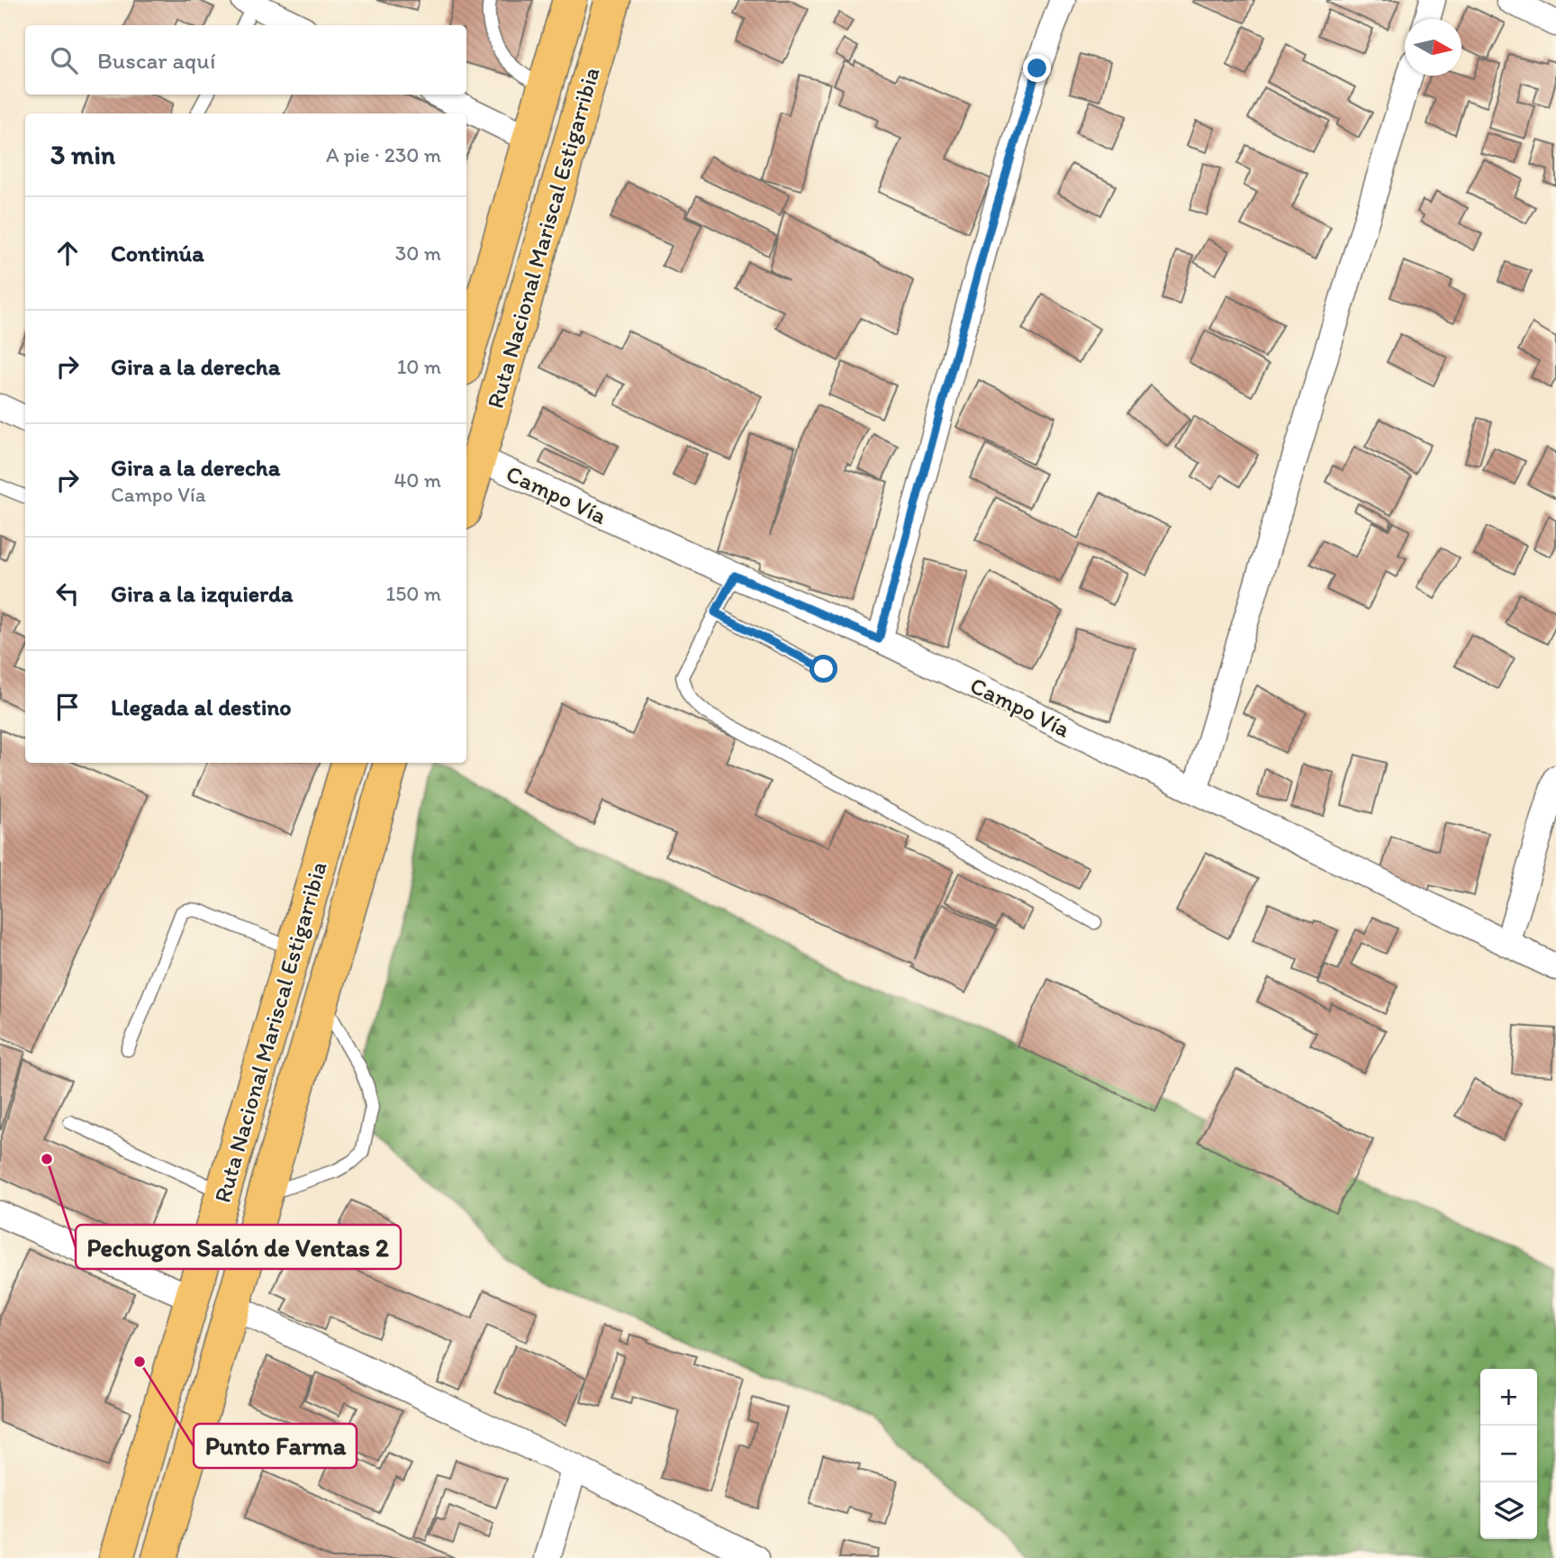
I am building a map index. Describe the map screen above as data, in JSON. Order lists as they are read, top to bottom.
{
  "streets": {
    "highway": ["Ruta Nacional Mariscal Estigarribia"],
    "street": ["Campo Vía"]
  },
  "crossings": [
    ["Ruta Nacional Mariscal Estigarribia", "Campo Vía"]
  ],
  "places": ["Pechugon Salón de Ventas 2", "Punto Farma"],
  "north": "right",
  "page": {
    "search": "Buscar aquí",
    "heading": ["3 min", "A pie · 230 m"],
    "list": [
      ["Continúa", "30 m"],
      ["Gira a la derecha", "10 m"],
      ["Gira a la derecha", "Campo Vía", "40 m"],
      ["Gira a la izquierda", "150 m"],
      "Llegada al destino"
    ],
    "map_buttons": ["+", "−"]
  }
}
